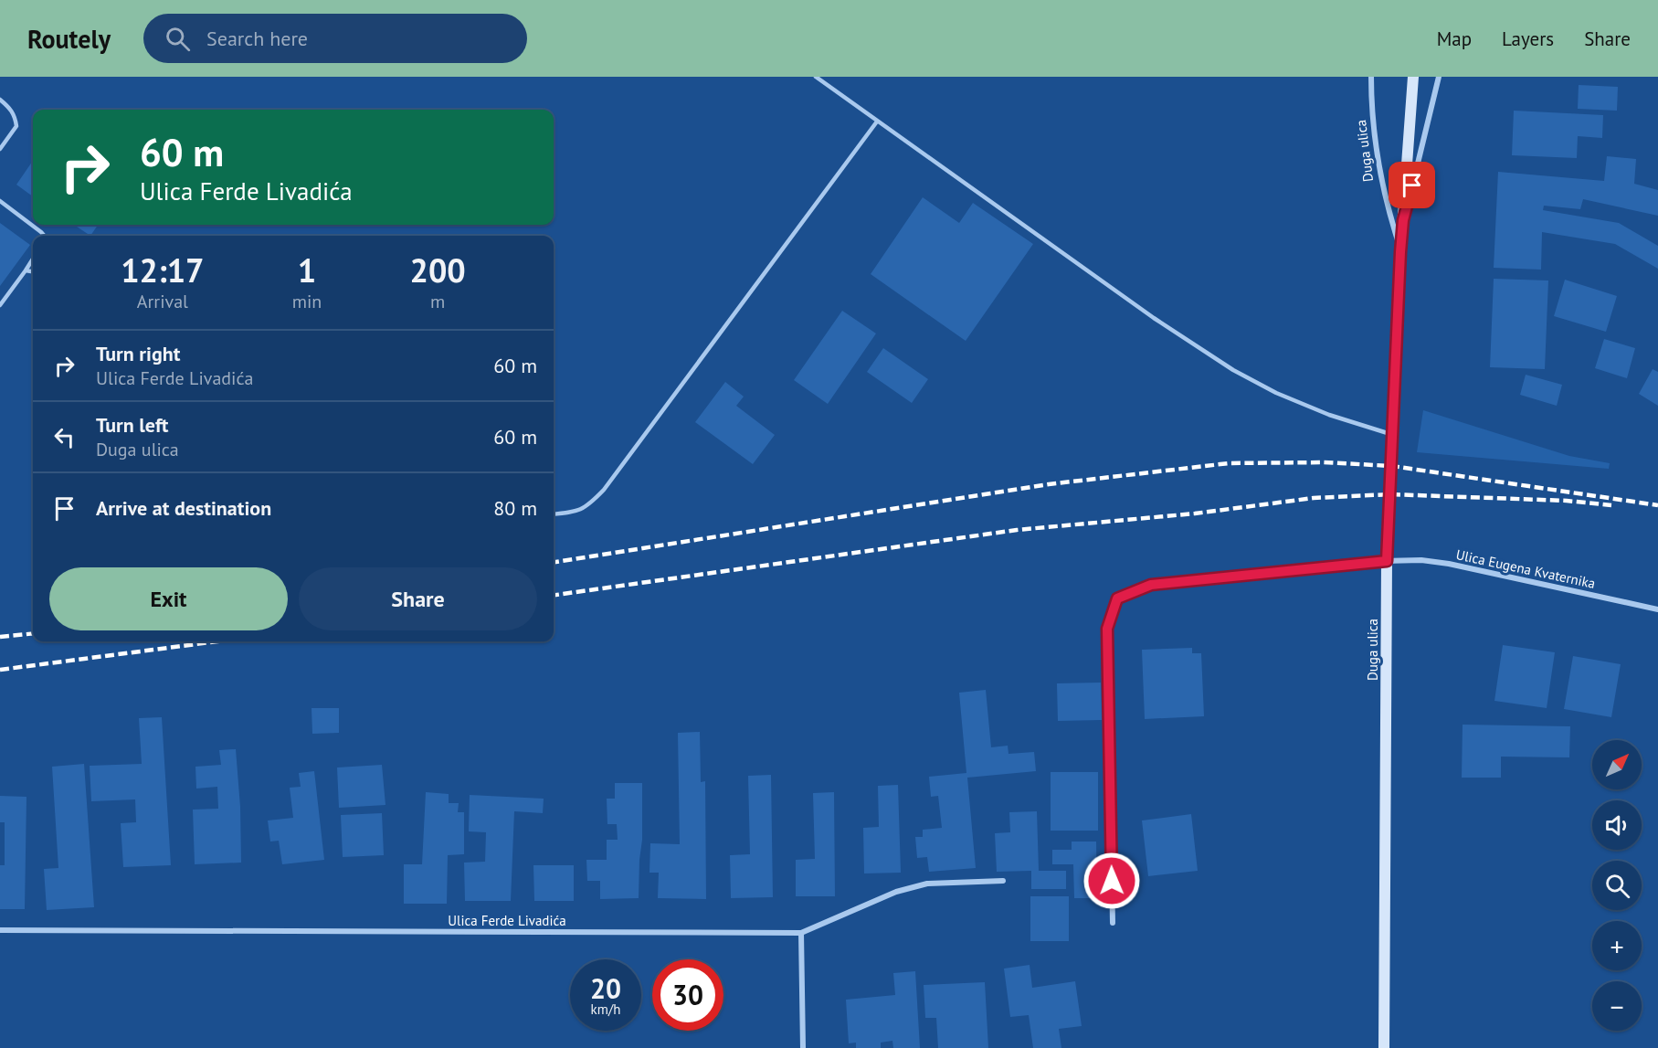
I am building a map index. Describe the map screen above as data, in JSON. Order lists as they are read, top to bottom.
{
  "streets": {
    "street": ["Duga ulica", "Ulica Eugena Kvaternika", "Ulica Ferde Livadića"]
  },
  "crossings": [
    ["Duga ulica", "Ulica Eugena Kvaternika"]
  ],
  "north": "top right",
  "page": {
    "header": "Routely",
    "search": "Search here",
    "nav": ["Map", "Layers", "Share"],
    "turn": ["60 m", "Ulica Ferde Livadića"],
    "eta": [
      "12:17",
      "Arrival",
      "1",
      "min",
      "200",
      "m"
    ],
    "list": [
      {
        "name": "Turn right",
        "note": "Ulica Ferde Livadića",
        "value": "60 m"
      },
      {
        "name": "Turn left",
        "note": "Duga ulica",
        "value": "60 m"
      },
      {
        "name": "Arrive at destination",
        "value": "80 m"
      }
    ],
    "buttons": ["Exit", "Share"],
    "map_buttons": ["+", "−"],
    "speed": "20 km/h",
    "limit": "30"
  }
}
